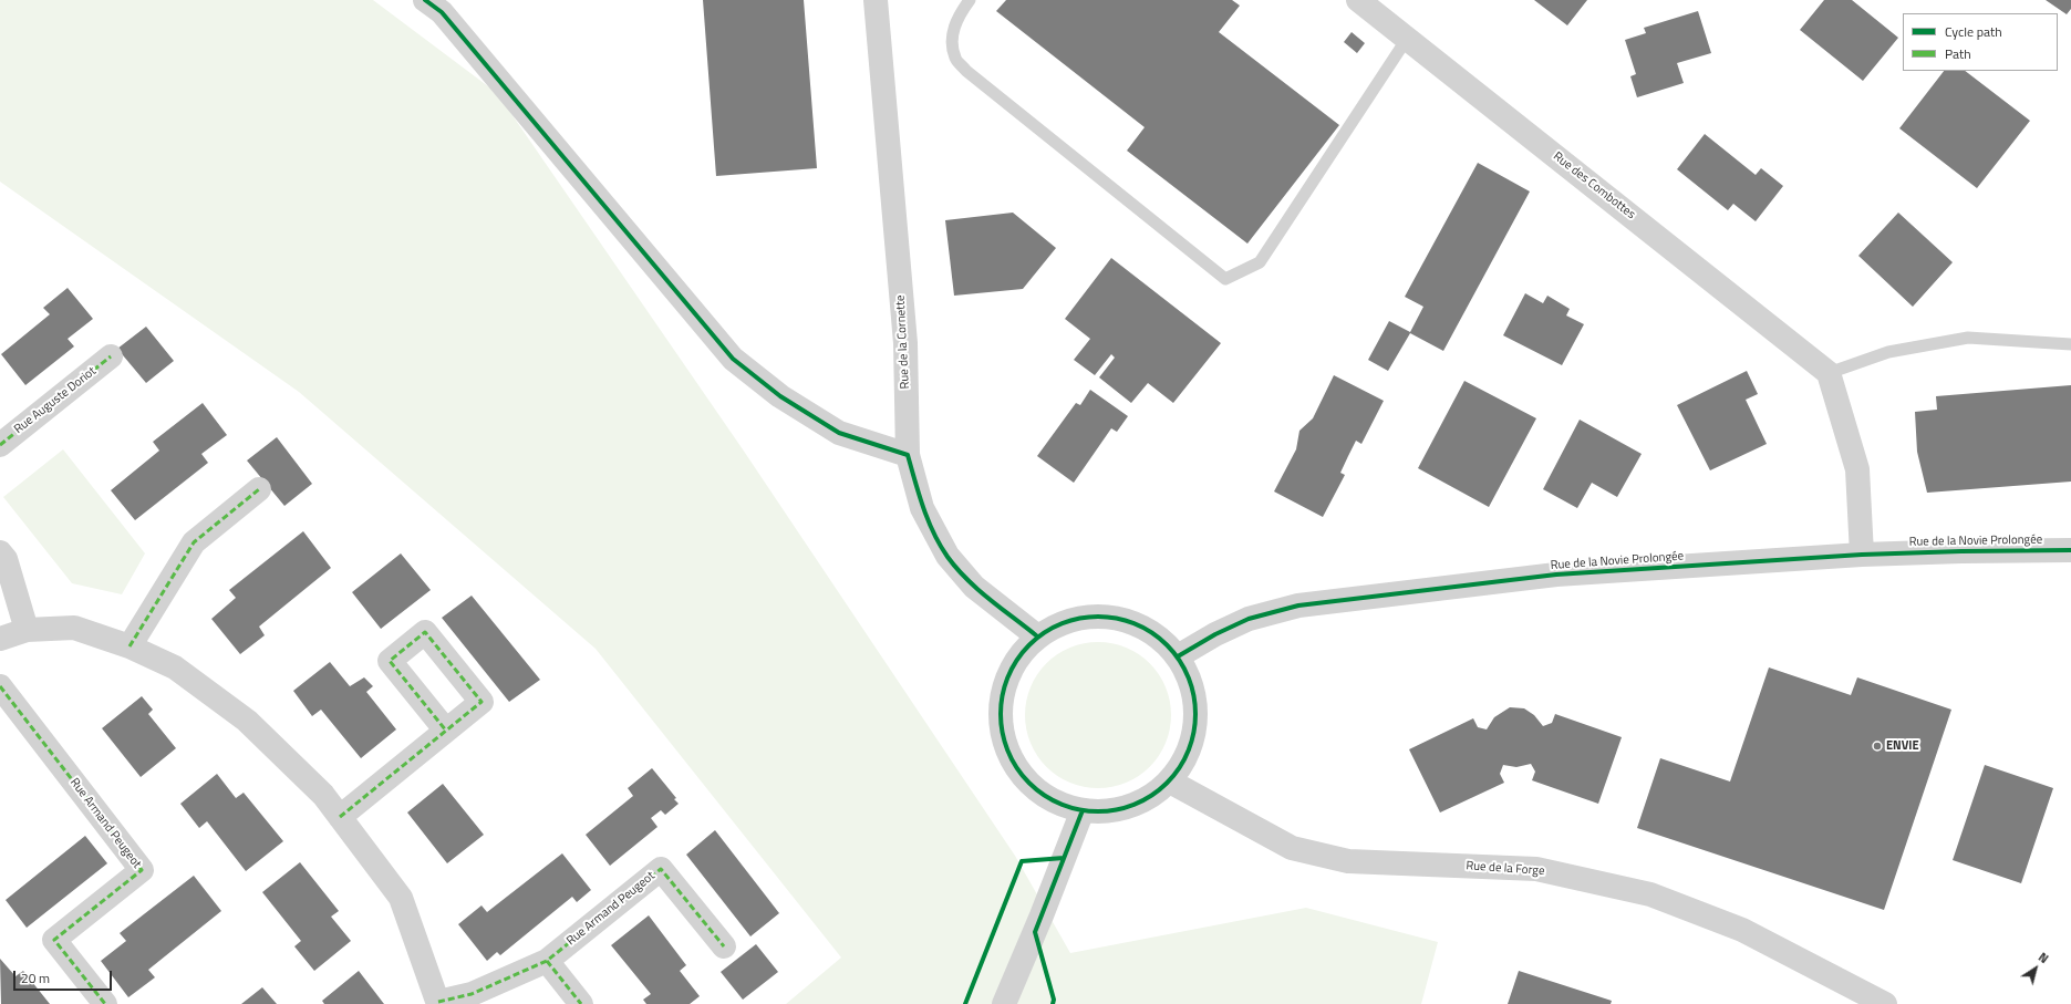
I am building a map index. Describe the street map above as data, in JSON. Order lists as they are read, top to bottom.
{
  "streets": {
    "street": [
      "Rue des Combottes",
      "Rue de la Cornette",
      "Rue Auguste Doriot",
      "Rue de la Novie Prolongée",
      "Rue Armand Peugeot",
      "Rue de la Forge"
    ]
  },
  "places": ["ENVIE"],
  "legend": ["Cycle path", "Path"],
  "scale_bar": "20 m",
  "north": "top right"
}
